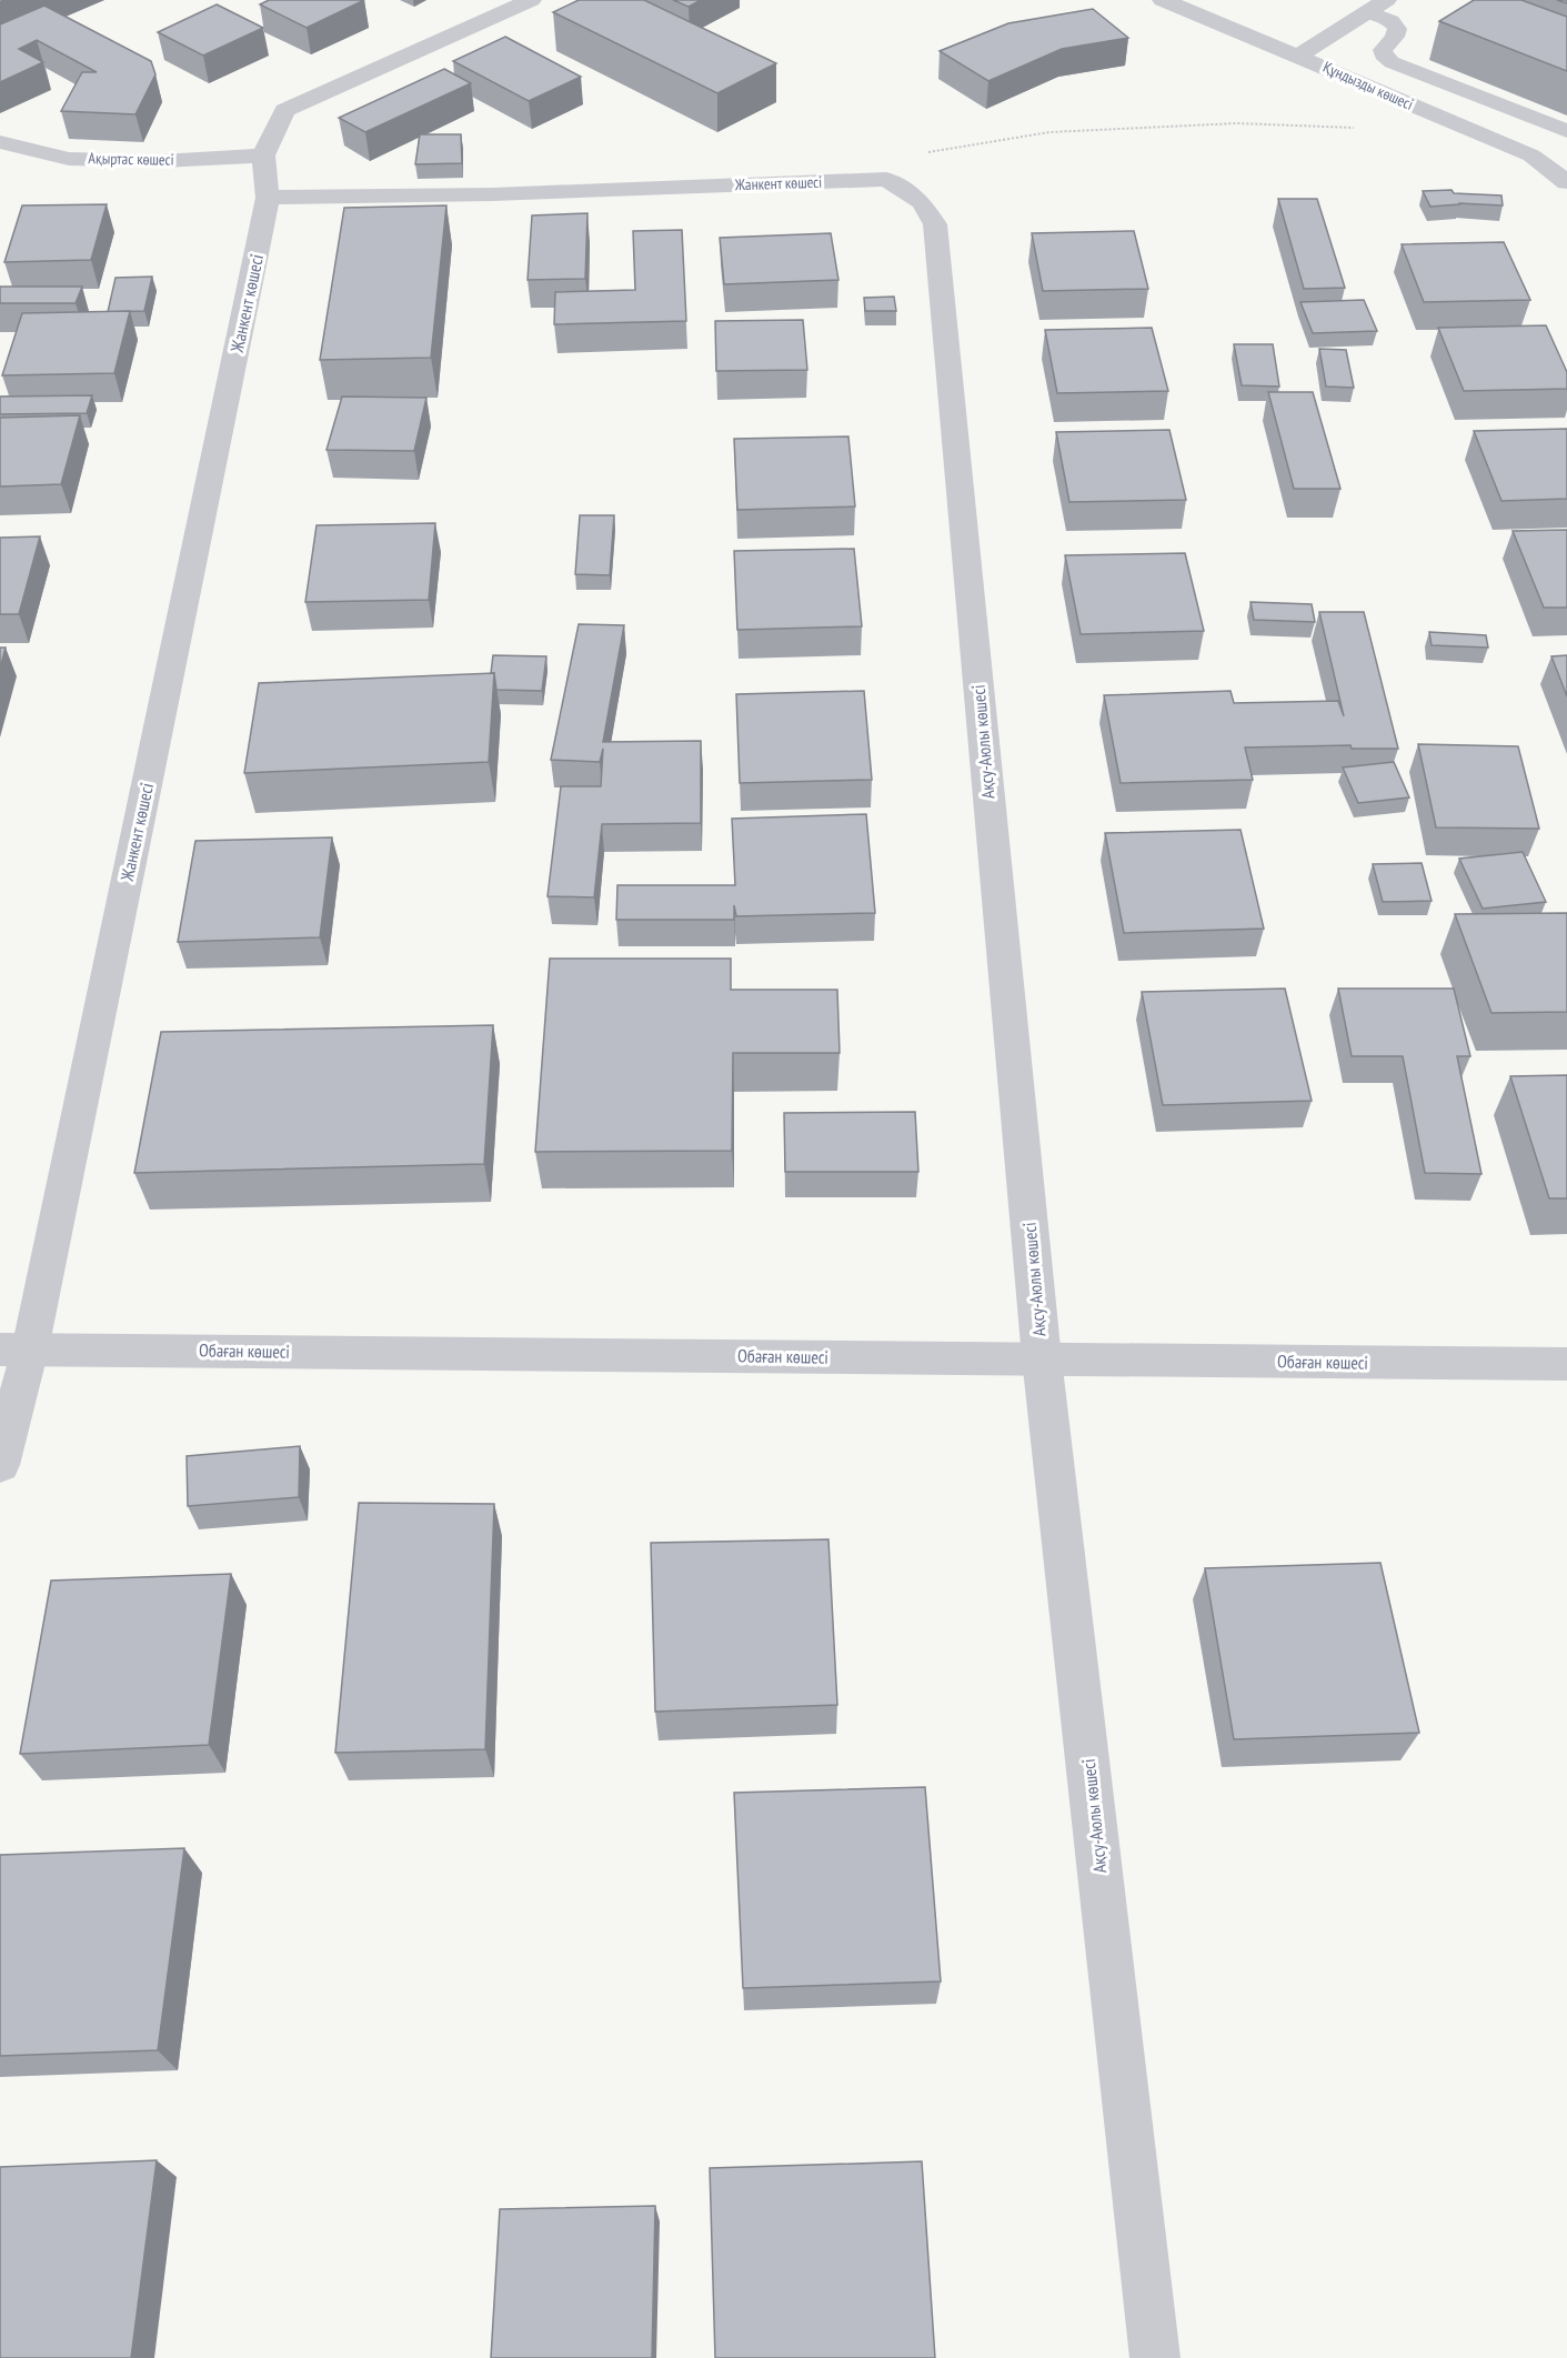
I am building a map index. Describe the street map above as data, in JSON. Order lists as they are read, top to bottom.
{
  "streets": {
    "street": [
      "Құндызды көшесі",
      "Ақыртас көшесі",
      "Жанкент көшесі",
      "Ақсу-Аюлы көшесі",
      "Обаған көшесі"
    ]
  },
  "crossings": [
    ["Ақыртас көшесі", "Жанкент көшесі"],
    ["Жанкент көшесі", "Ақсу-Аюлы көшесі"],
    ["Жанкент көшесі", "Обаған көшесі"],
    ["Ақсу-Аюлы көшесі", "Обаған көшесі"]
  ]
}
